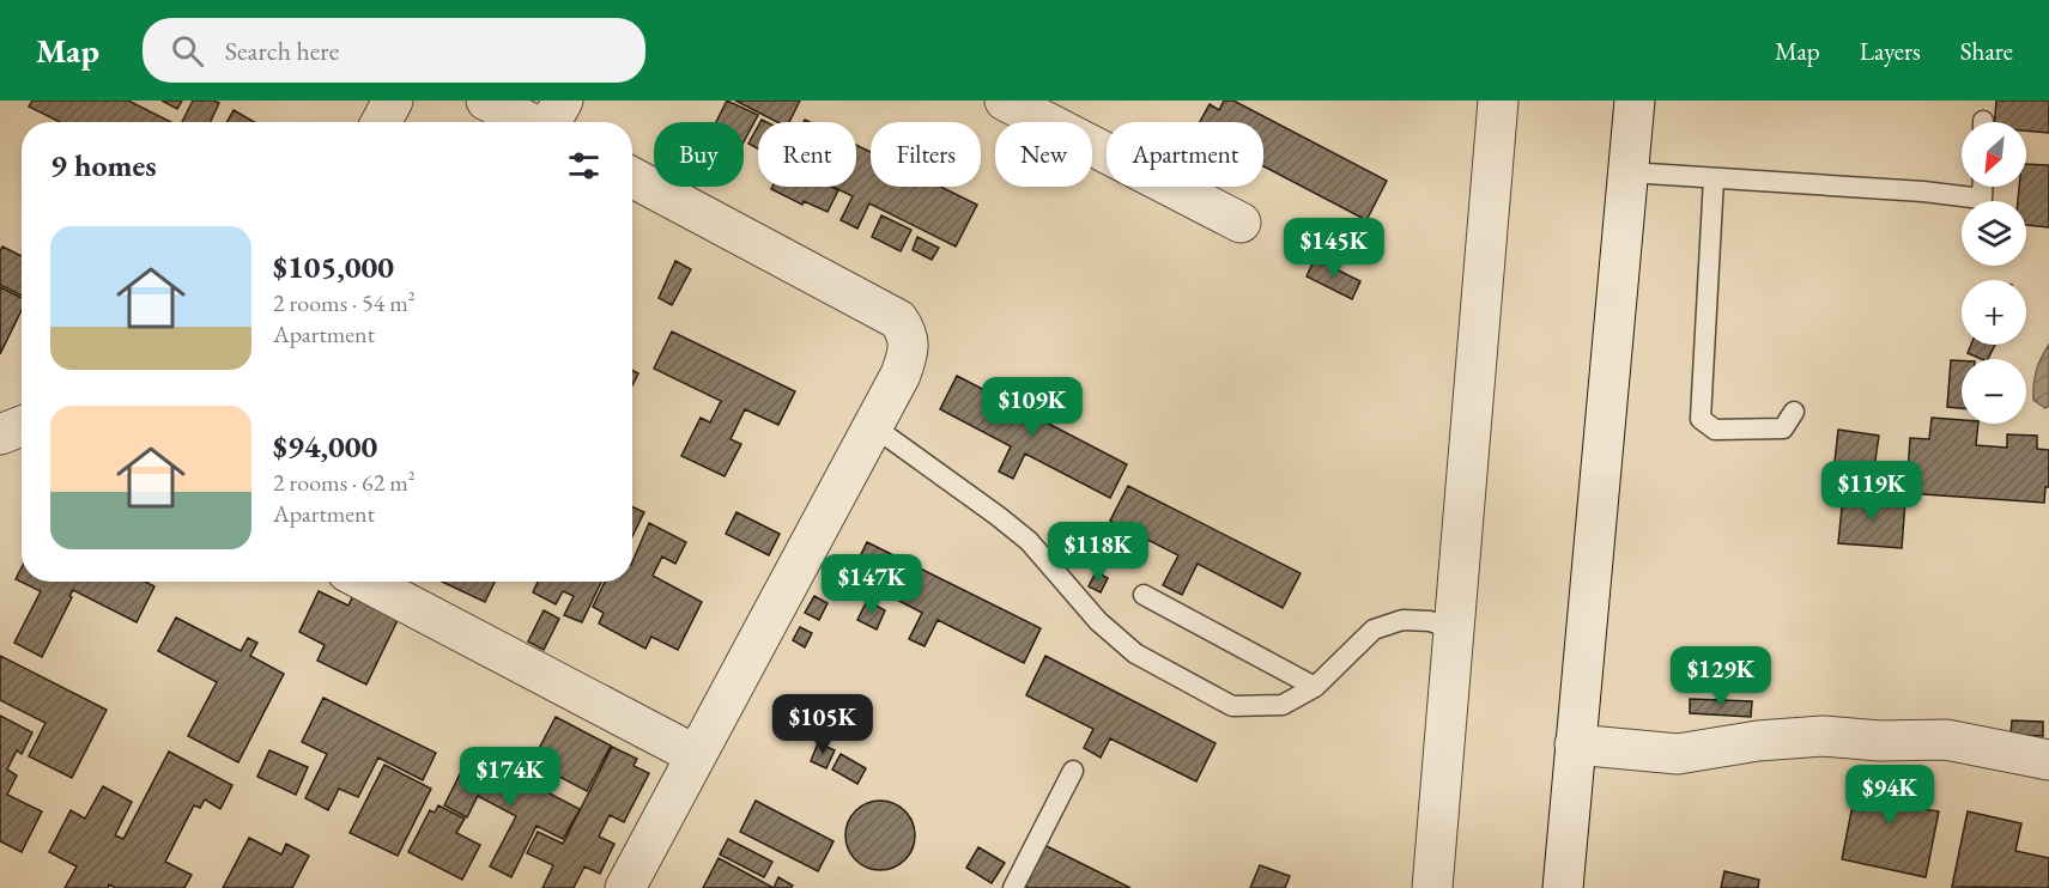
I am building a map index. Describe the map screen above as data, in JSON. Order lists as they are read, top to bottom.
{
  "north": "bottom left",
  "page": {
    "header": "Map",
    "search": "Search here",
    "nav": ["Map", "Layers", "Share"],
    "map_buttons": ["+", "−"],
    "chip": [
      "Buy",
      "Rent",
      "Filters",
      "New",
      "Apartment"
    ],
    "heading": "9 homes",
    "list": [
      {
        "name": "$105,000",
        "note": "2 rooms · 54 m² · Apartment"
      },
      {
        "name": "$94,000",
        "note": "2 rooms · 62 m² · Apartment"
      }
    ],
    "price": [
      "$145K",
      "$109K",
      "$119K",
      "$118K",
      "$147K",
      "$129K",
      "$105K",
      "$174K",
      "$94K"
    ]
  }
}
